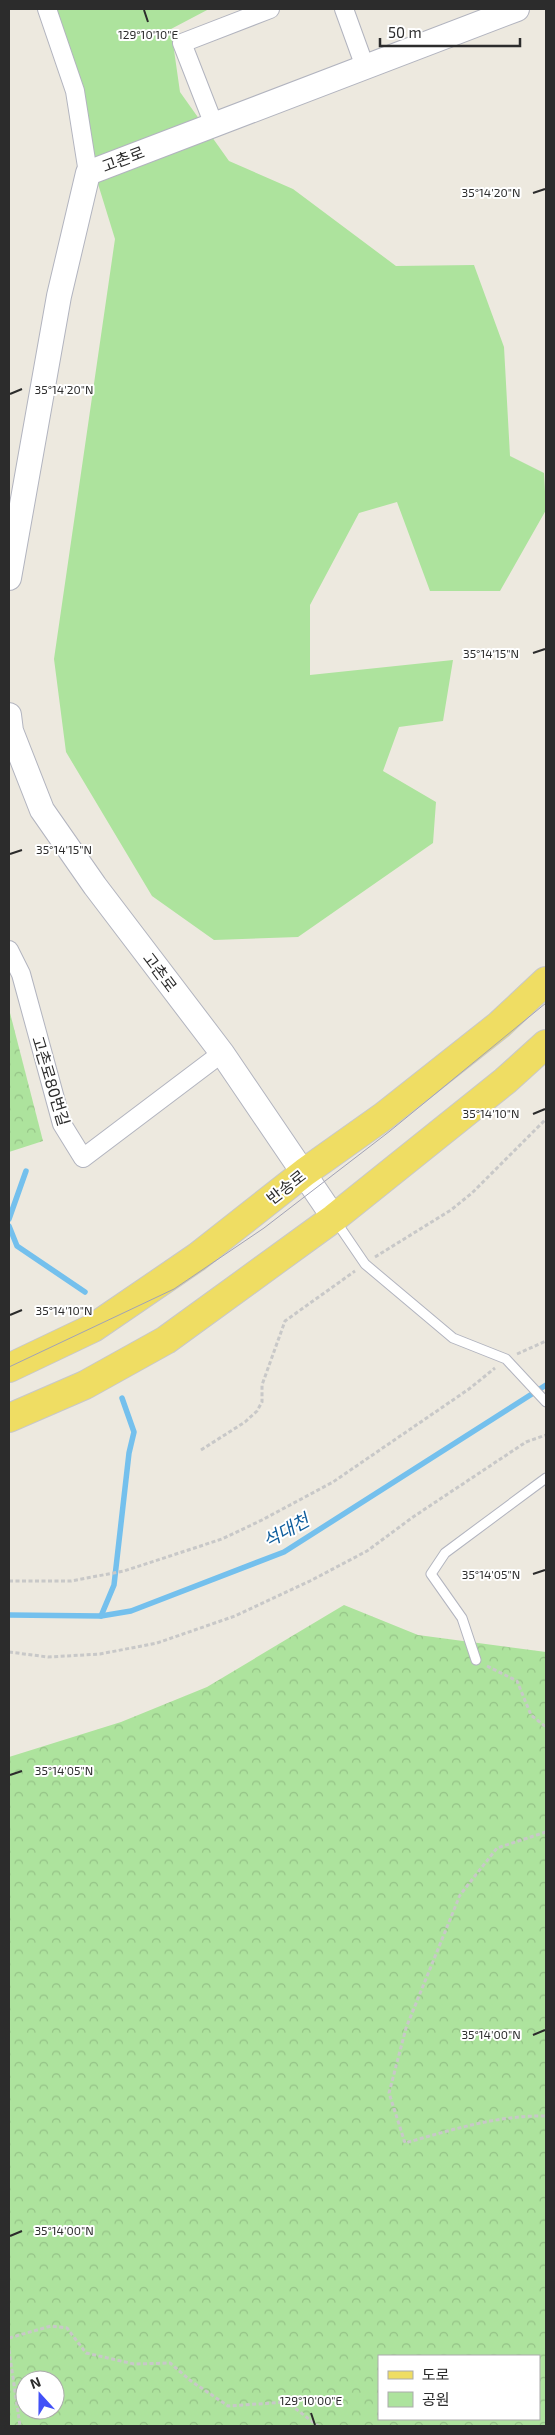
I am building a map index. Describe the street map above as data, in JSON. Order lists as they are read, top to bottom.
{
  "streets": {
    "main road": ["반송로"],
    "street": ["고촌로", "고촌로80번길"]
  },
  "crossings": [
    ["고촌로", "고촌로80번길"],
    ["고촌로", "반송로"]
  ],
  "water": ["석대천"],
  "legend": ["도로", "공원"],
  "scale_bar": "50 m",
  "north": "top",
  "coordinates": [
    "129°10'10\"E",
    "35°14'20\"N",
    "35°14'15\"N",
    "35°14'10\"N",
    "35°14'05\"N",
    "35°14'00\"N",
    "129°10'00\"E"
  ]
}
